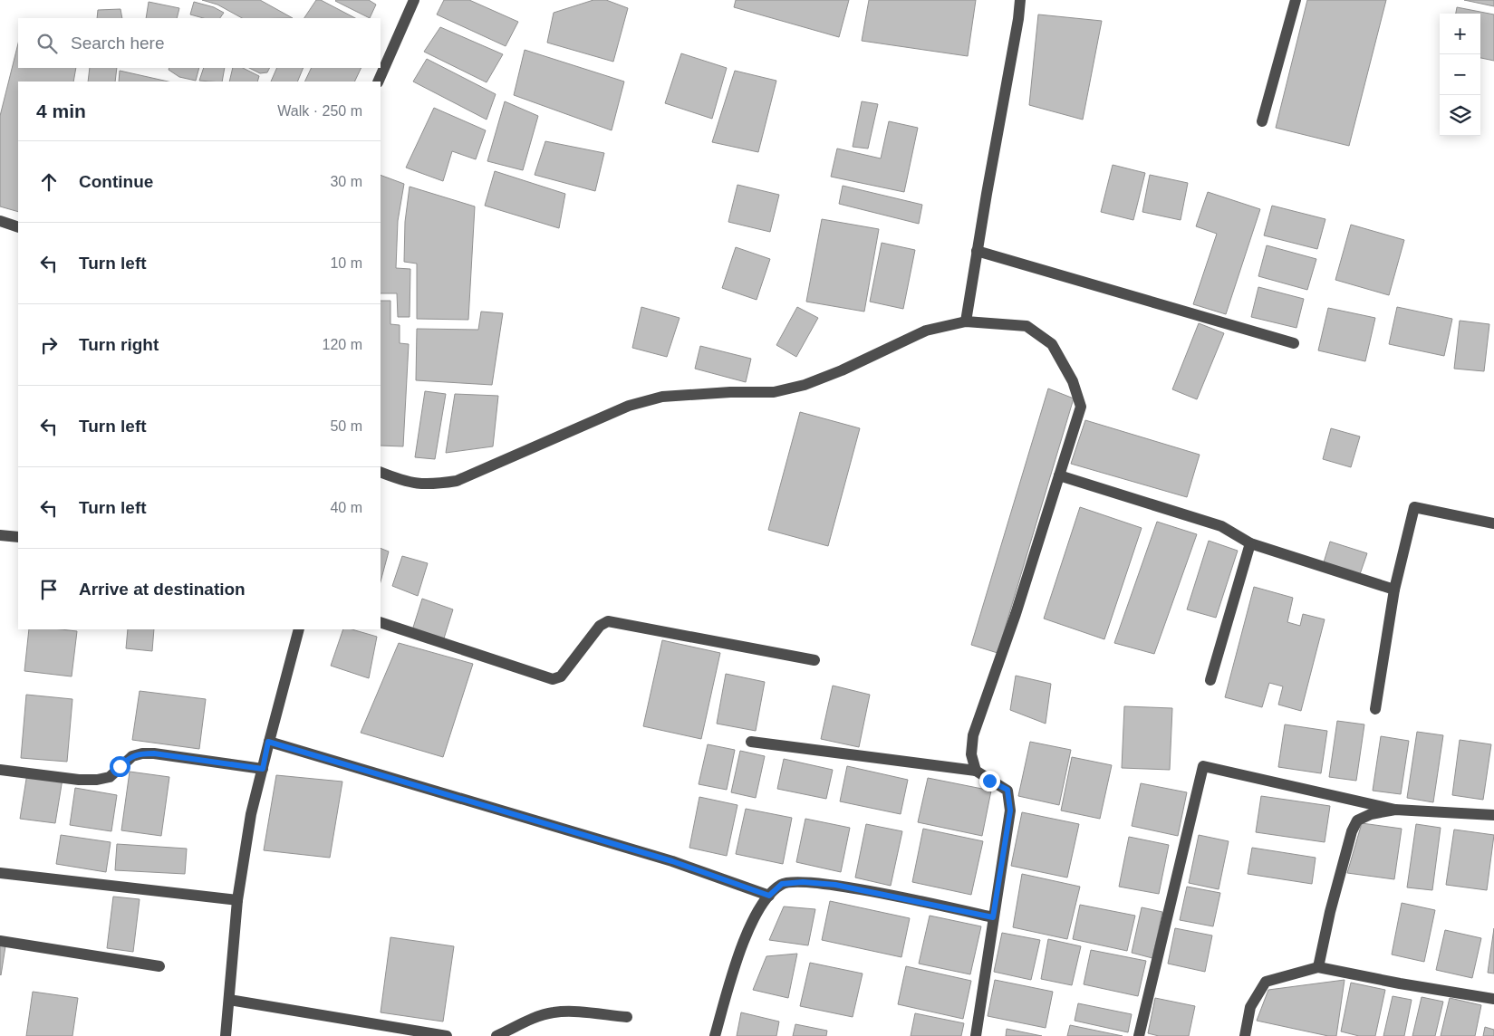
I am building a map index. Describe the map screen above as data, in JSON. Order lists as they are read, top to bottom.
{
  "page": {
    "map_buttons": ["+", "−"],
    "search": "Search here",
    "heading": ["4 min", "Walk · 250 m"],
    "list": [
      ["Continue", "30 m"],
      ["Turn left", "10 m"],
      ["Turn right", "120 m"],
      ["Turn left", "50 m"],
      ["Turn left", "40 m"],
      "Arrive at destination"
    ]
  }
}
